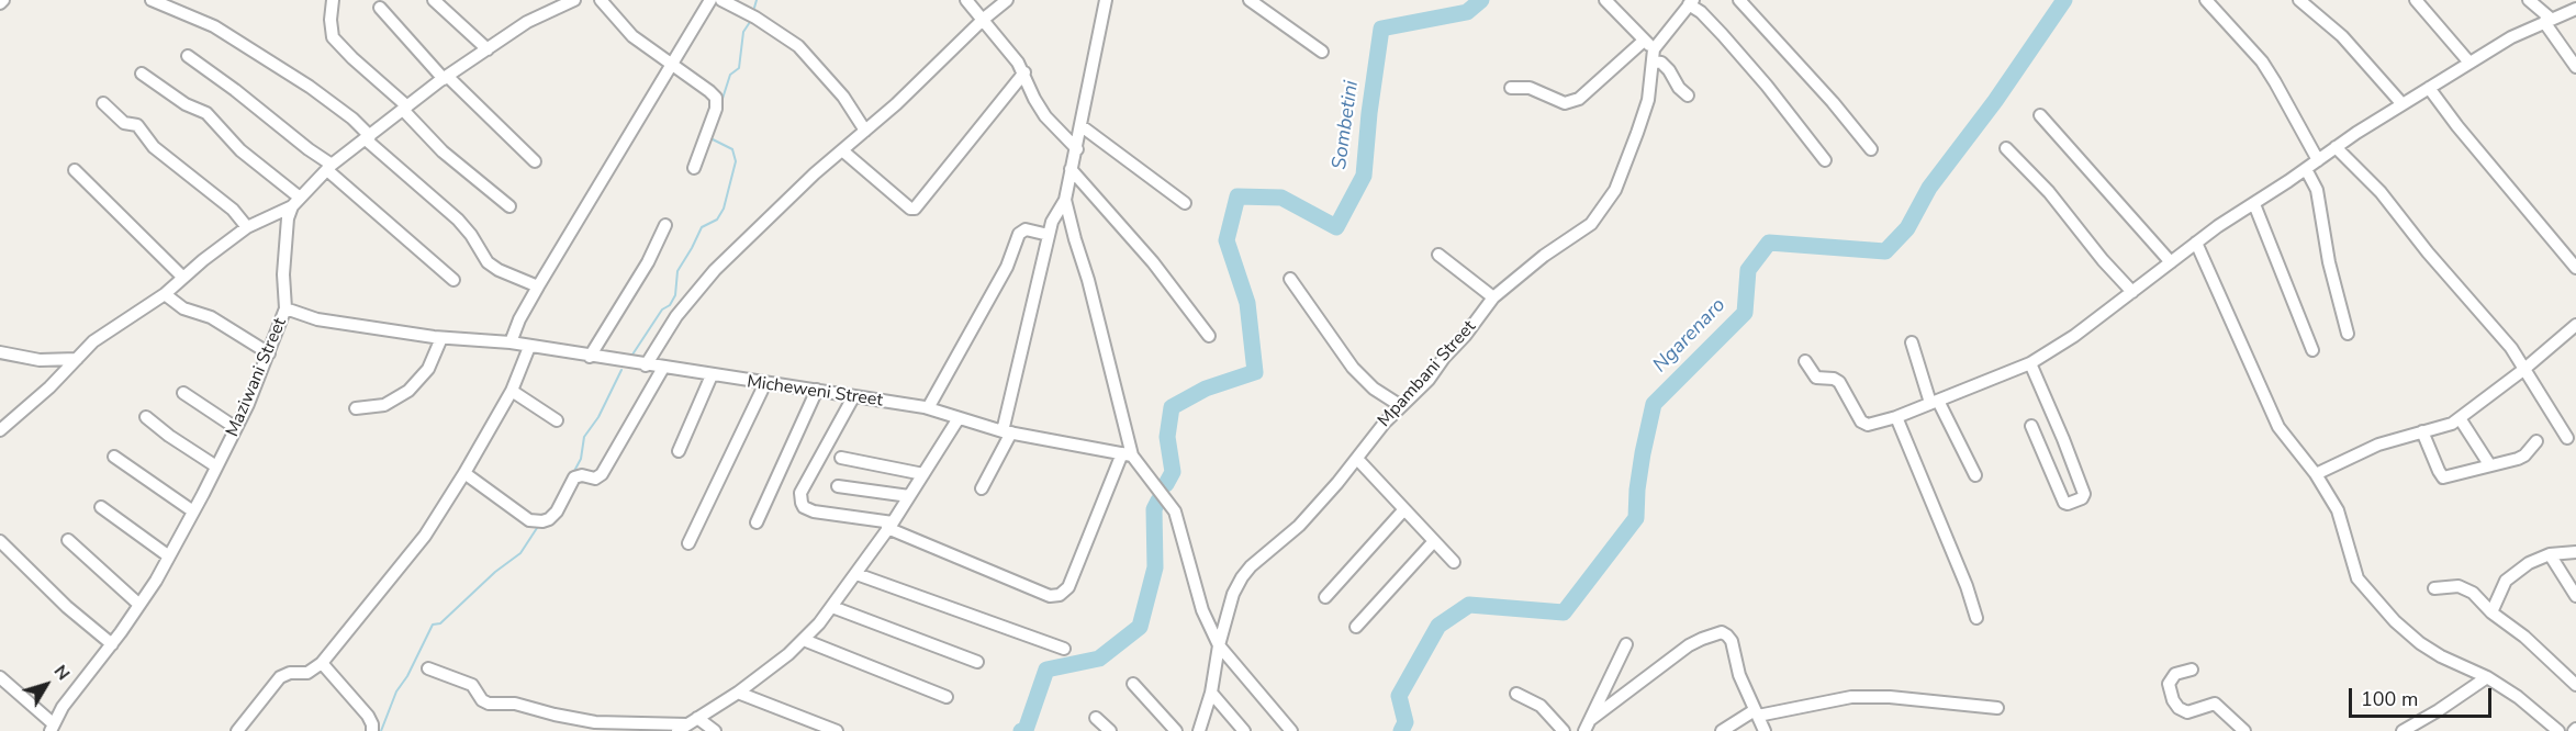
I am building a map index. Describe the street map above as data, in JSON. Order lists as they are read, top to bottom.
{
  "streets": {
    "street": ["Mpambani Street", "Maziwani Street", "Micheweni Street"]
  },
  "crossings": [
    ["Maziwani Street", "Micheweni Street"]
  ],
  "water": ["Sombetini", "Ngarenaro"],
  "scale_bar": "100 m",
  "north": "top right"
}
